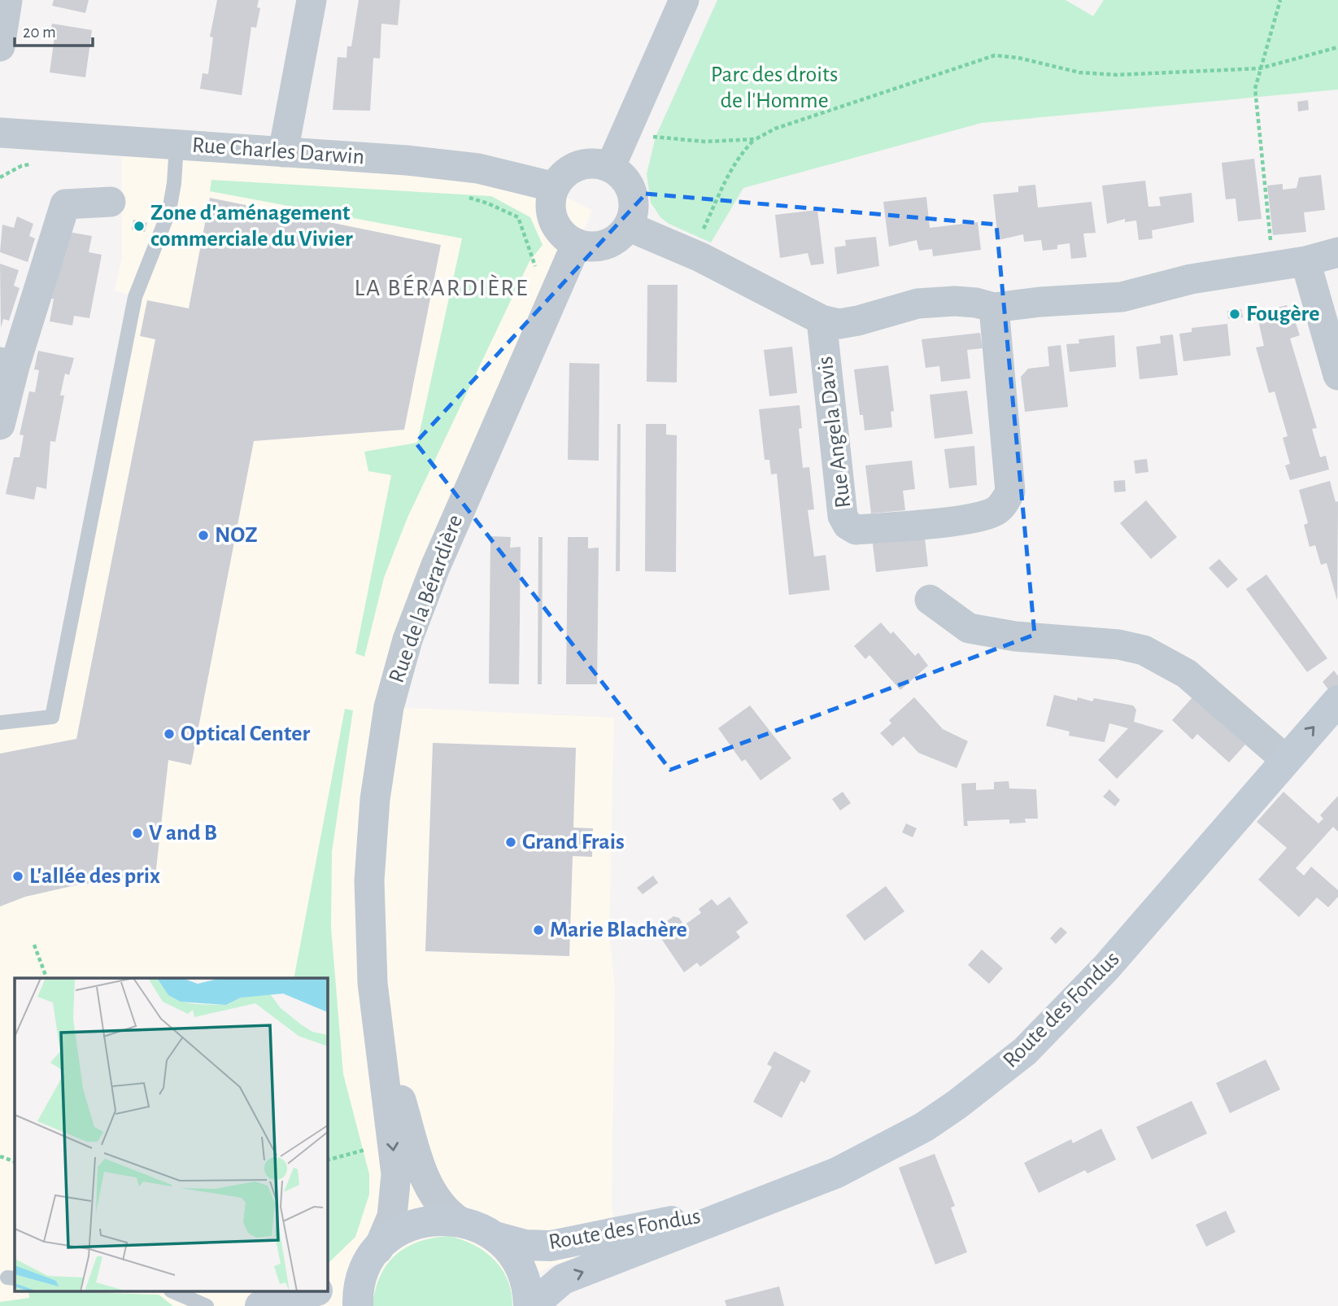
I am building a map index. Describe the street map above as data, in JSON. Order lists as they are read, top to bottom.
{
  "streets": {
    "street": [
      "Rue Charles Darwin",
      "Rue Angela Davis",
      "Rue de la Bérardière",
      "Route des Fondus"
    ]
  },
  "crossings": [
    ["Rue Charles Darwin", "Rue de la Bérardière"]
  ],
  "districts": ["LA BÉRARDIÈRE"],
  "parks": ["Parc des droits de l'Homme"],
  "places": [
    "Zone d'aménagement commerciale du Vivier",
    "Fougère",
    "NOZ",
    "Optical Center",
    "V and B",
    "Grand Frais",
    "L'allée des prix",
    "Marie Blachère"
  ],
  "scale_bar": "20 m"
}
